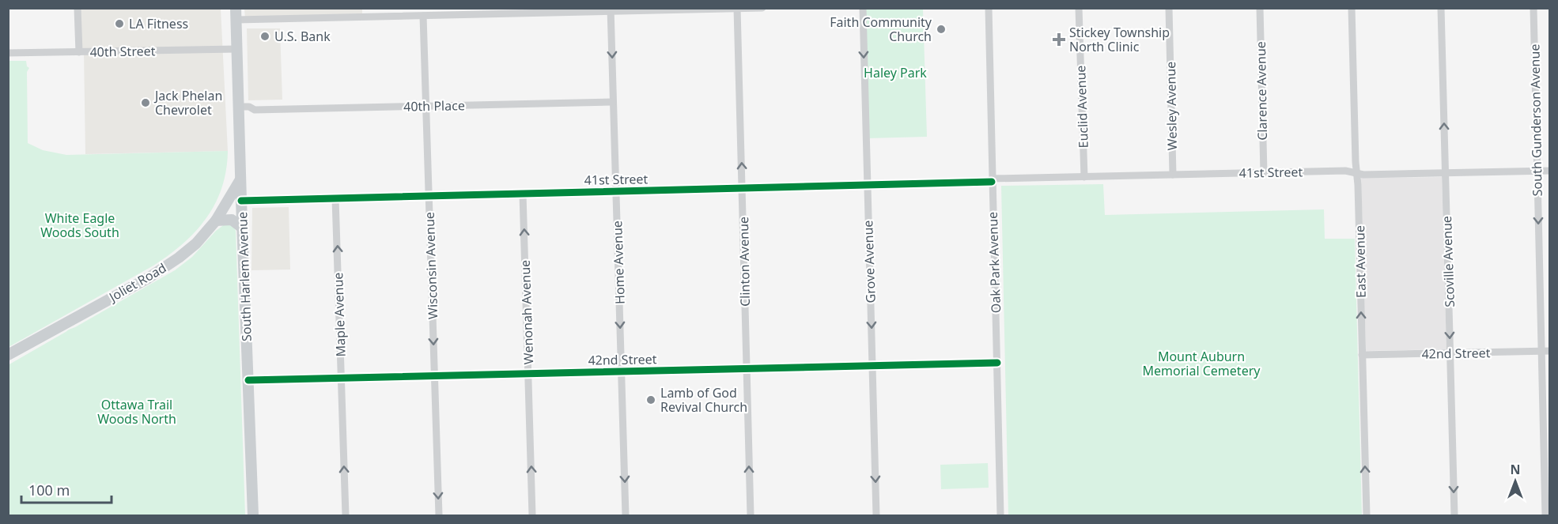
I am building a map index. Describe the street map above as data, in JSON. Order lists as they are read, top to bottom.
{
  "streets": {
    "main road": ["South Harlem Avenue", "Joliet Road"],
    "street": [
      "40th Street",
      "Clarence Avenue",
      "40th Place",
      "Wesley Avenue",
      "Euclid Avenue",
      "South Gunderson Avenue",
      "41st Street",
      "Clinton Avenue",
      "Grove Avenue",
      "East Avenue",
      "Scoville Avenue",
      "Home Avenue",
      "Oak Park Avenue",
      "Wisconsin Avenue",
      "Wenonah Avenue",
      "Maple Avenue",
      "42nd Street"
    ]
  },
  "crossings": [
    ["40th Street", "South Harlem Avenue"],
    ["Clarence Avenue", "41st Street"],
    ["40th Place", "Home Avenue"],
    ["40th Place", "Wisconsin Avenue"],
    ["40th Place", "South Harlem Avenue"],
    ["Wesley Avenue", "41st Street"],
    ["Euclid Avenue", "41st Street"],
    ["South Gunderson Avenue", "41st Street"],
    ["South Gunderson Avenue", "42nd Street"],
    ["41st Street", "Clinton Avenue"],
    ["41st Street", "Grove Avenue"],
    ["41st Street", "East Avenue"],
    ["41st Street", "Scoville Avenue"],
    ["41st Street", "Home Avenue"],
    ["41st Street", "Oak Park Avenue"],
    ["41st Street", "Wisconsin Avenue"],
    ["41st Street", "South Harlem Avenue"],
    ["41st Street", "Wenonah Avenue"],
    ["41st Street", "Maple Avenue"],
    ["Clinton Avenue", "42nd Street"],
    ["Grove Avenue", "42nd Street"],
    ["East Avenue", "42nd Street"],
    ["Scoville Avenue", "42nd Street"],
    ["Home Avenue", "42nd Street"],
    ["Oak Park Avenue", "42nd Street"],
    ["Wisconsin Avenue", "42nd Street"],
    ["South Harlem Avenue", "Joliet Road"],
    ["South Harlem Avenue", "42nd Street"],
    ["Wenonah Avenue", "42nd Street"],
    ["Maple Avenue", "42nd Street"]
  ],
  "one_way": [
    "South Gunderson Avenue",
    "Clinton Avenue",
    "Grove Avenue",
    "East Avenue",
    "Home Avenue",
    "Wisconsin Avenue",
    "Wenonah Avenue",
    "Maple Avenue"
  ],
  "parks": [
    "Haley Park",
    "White Eagle Woods South",
    "Mount Auburn Memorial Cemetery",
    "Ottawa Trail Woods North"
  ],
  "places": {
    "other": [
      "LA Fitness",
      "Faith Community Church",
      "U.S. Bank",
      "Jack Phelan Chevrolet",
      "Lamb of God Revival Church"
    ],
    "health": ["Stickey Township North Clinic"]
  },
  "scale_bar": "100 m",
  "north": "top"
}
